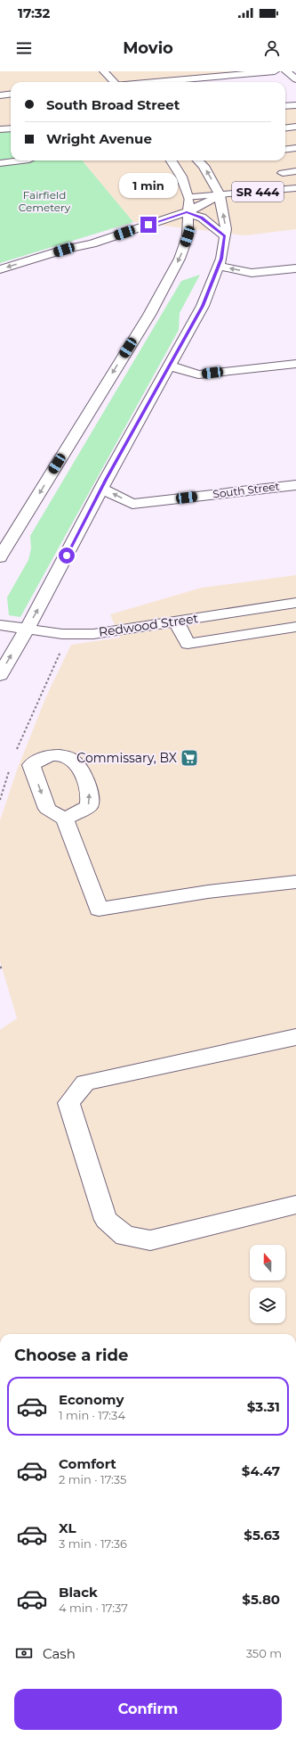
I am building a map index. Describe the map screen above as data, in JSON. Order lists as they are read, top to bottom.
{
  "streets": {
    "street": ["SR 444", "South Street", "Redwood Street"]
  },
  "parks": ["Fairfield Cemetery"],
  "places": {
    "supermarket": ["Commissary, BX"]
  },
  "north": "top",
  "page": {
    "status": "17:32",
    "header": "Movio",
    "banner": ["South Broad Street", "Wright Avenue"],
    "bubble": "1 min",
    "heading": "Choose a ride",
    "list": [
      {
        "name": "Economy",
        "note": "1 min · 17:34",
        "value": "$3.31"
      },
      {
        "name": "Comfort",
        "note": "2 min · 17:35",
        "value": "$4.47"
      },
      {
        "name": "XL",
        "note": "3 min · 17:36",
        "value": "$5.63"
      },
      {
        "name": "Black",
        "note": "4 min · 17:37",
        "value": "$5.80"
      }
    ],
    "pay": ["Cash", "350 m"],
    "buttons": "Confirm"
  }
}
